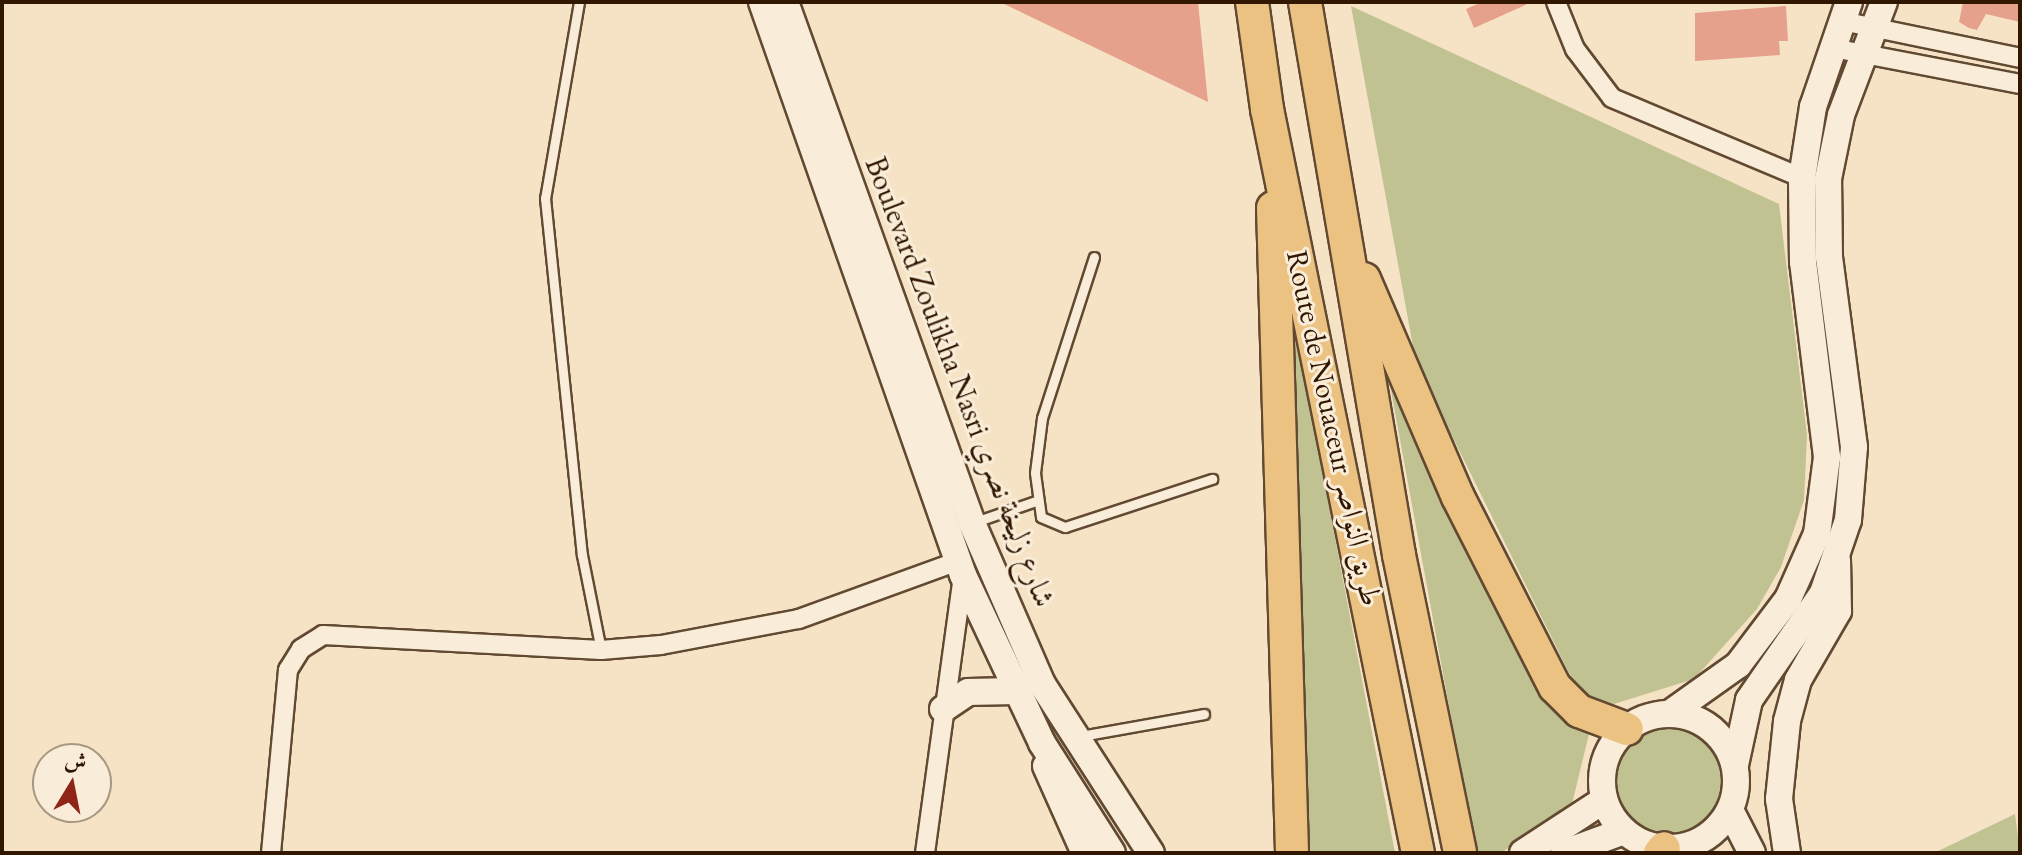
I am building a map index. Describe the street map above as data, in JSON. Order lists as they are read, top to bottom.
{
  "streets": {
    "highway": ["Route de Nouaceur طريق النواصر"],
    "main road": ["Boulevard Zoulikha Nasri شارع زليخة نصري"]
  },
  "north": "top"
}
